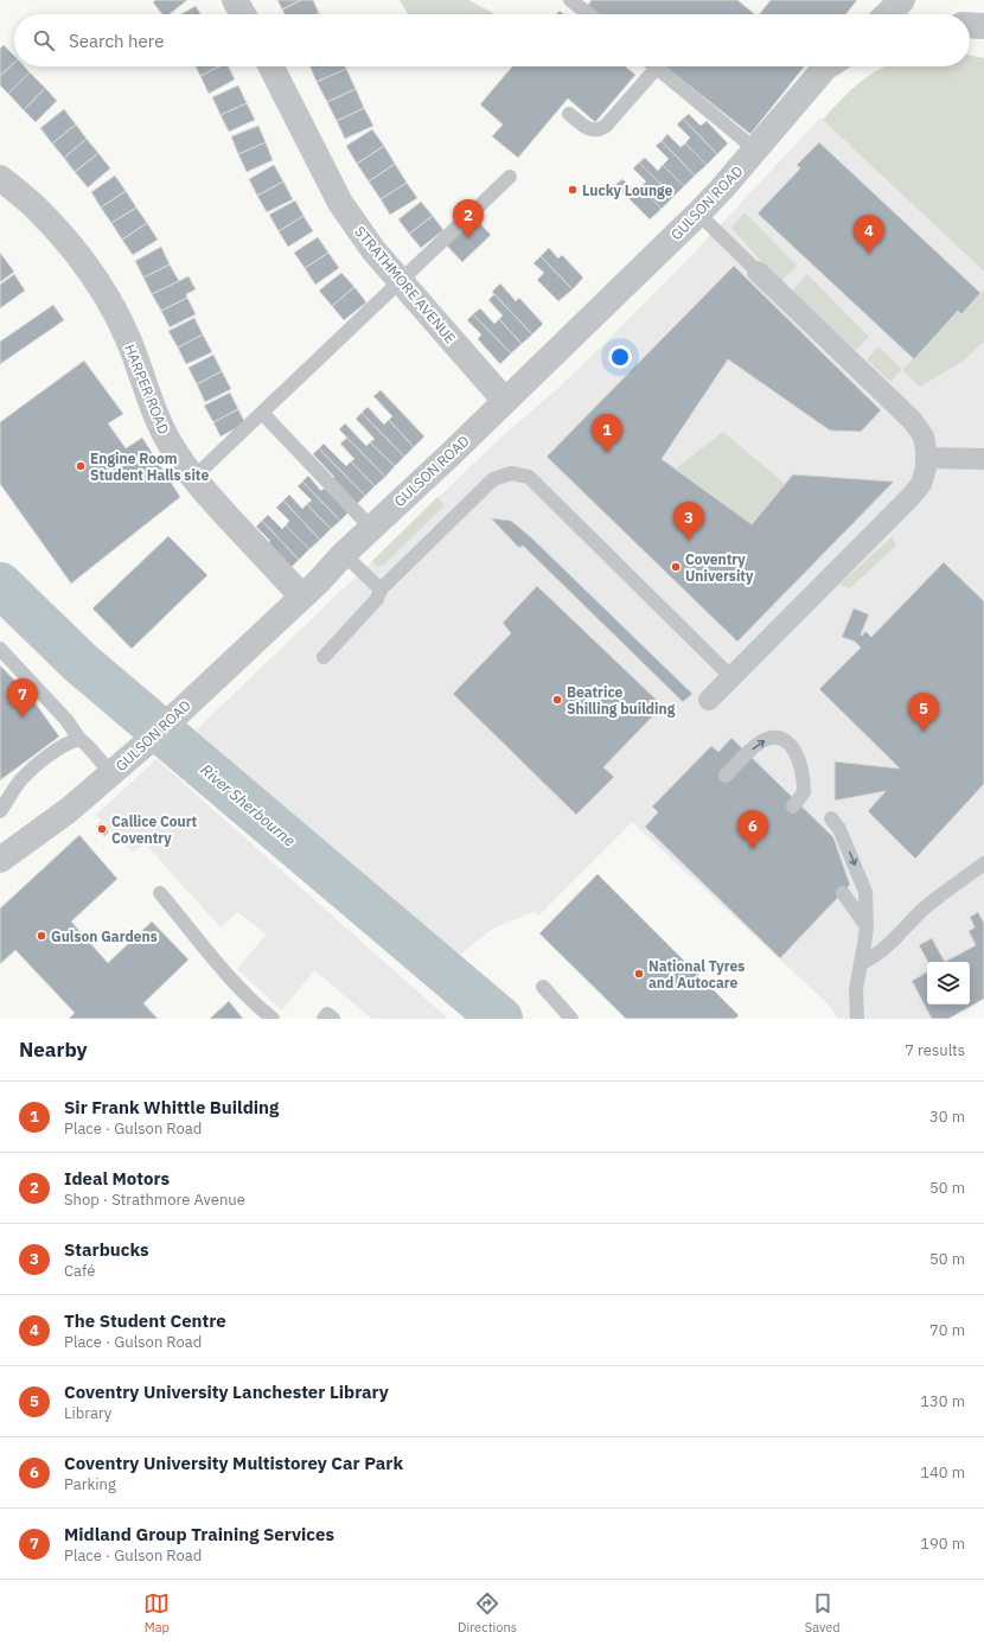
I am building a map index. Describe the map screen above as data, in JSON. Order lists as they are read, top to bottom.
{
  "streets": {
    "street": ["GULSON ROAD", "STRATHMORE AVENUE", "HARPER ROAD"]
  },
  "crossings": [
    ["GULSON ROAD", "STRATHMORE AVENUE"],
    ["GULSON ROAD", "HARPER ROAD"]
  ],
  "water": ["River Sherbourne"],
  "places": [
    "Lucky Lounge",
    "Engine Room Student Halls site",
    "Coventry University",
    "Beatrice Shilling building",
    "Callice Court Coventry",
    "Gulson Gardens",
    "National Tyres and Autocare"
  ],
  "page": {
    "search": "Search here",
    "pins": [
      "2",
      "4",
      "1",
      "3",
      "7",
      "5",
      "6"
    ],
    "heading": ["Nearby", "7 results"],
    "list": [
      {
        "mark": "1",
        "name": "Sir Frank Whittle Building",
        "note": "Place · Gulson Road",
        "value": "30 m"
      },
      {
        "mark": "2",
        "name": "Ideal Motors",
        "note": "Shop · Strathmore Avenue",
        "value": "50 m"
      },
      {
        "mark": "3",
        "name": "Starbucks",
        "note": "Café",
        "value": "50 m"
      },
      {
        "mark": "4",
        "name": "The Student Centre",
        "note": "Place · Gulson Road",
        "value": "70 m"
      },
      {
        "mark": "5",
        "name": "Coventry University Lanchester Library",
        "note": "Library",
        "value": "130 m"
      },
      {
        "mark": "6",
        "name": "Coventry University Multistorey Car Park",
        "note": "Parking",
        "value": "140 m"
      },
      {
        "mark": "7",
        "name": "Midland Group Training Services",
        "note": "Place · Gulson Road",
        "value": "190 m"
      }
    ],
    "nav": ["Map", "Directions", "Saved"]
  }
}
